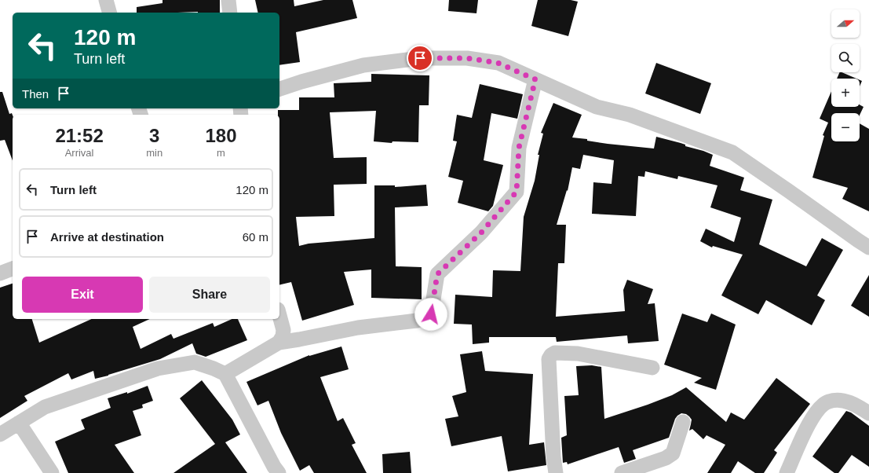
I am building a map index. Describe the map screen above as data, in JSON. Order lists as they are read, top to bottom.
{
  "north": "right",
  "page": {
    "map_buttons": ["+", "−"],
    "turn": ["120 m", "Turn left"],
    "then": "Then",
    "eta": [
      "21:52",
      "Arrival",
      "3",
      "min",
      "180",
      "m"
    ],
    "list": [
      {
        "name": "Turn left",
        "value": "120 m"
      },
      {
        "name": "Arrive at destination",
        "value": "60 m"
      }
    ],
    "buttons": ["Exit", "Share"]
  }
}
